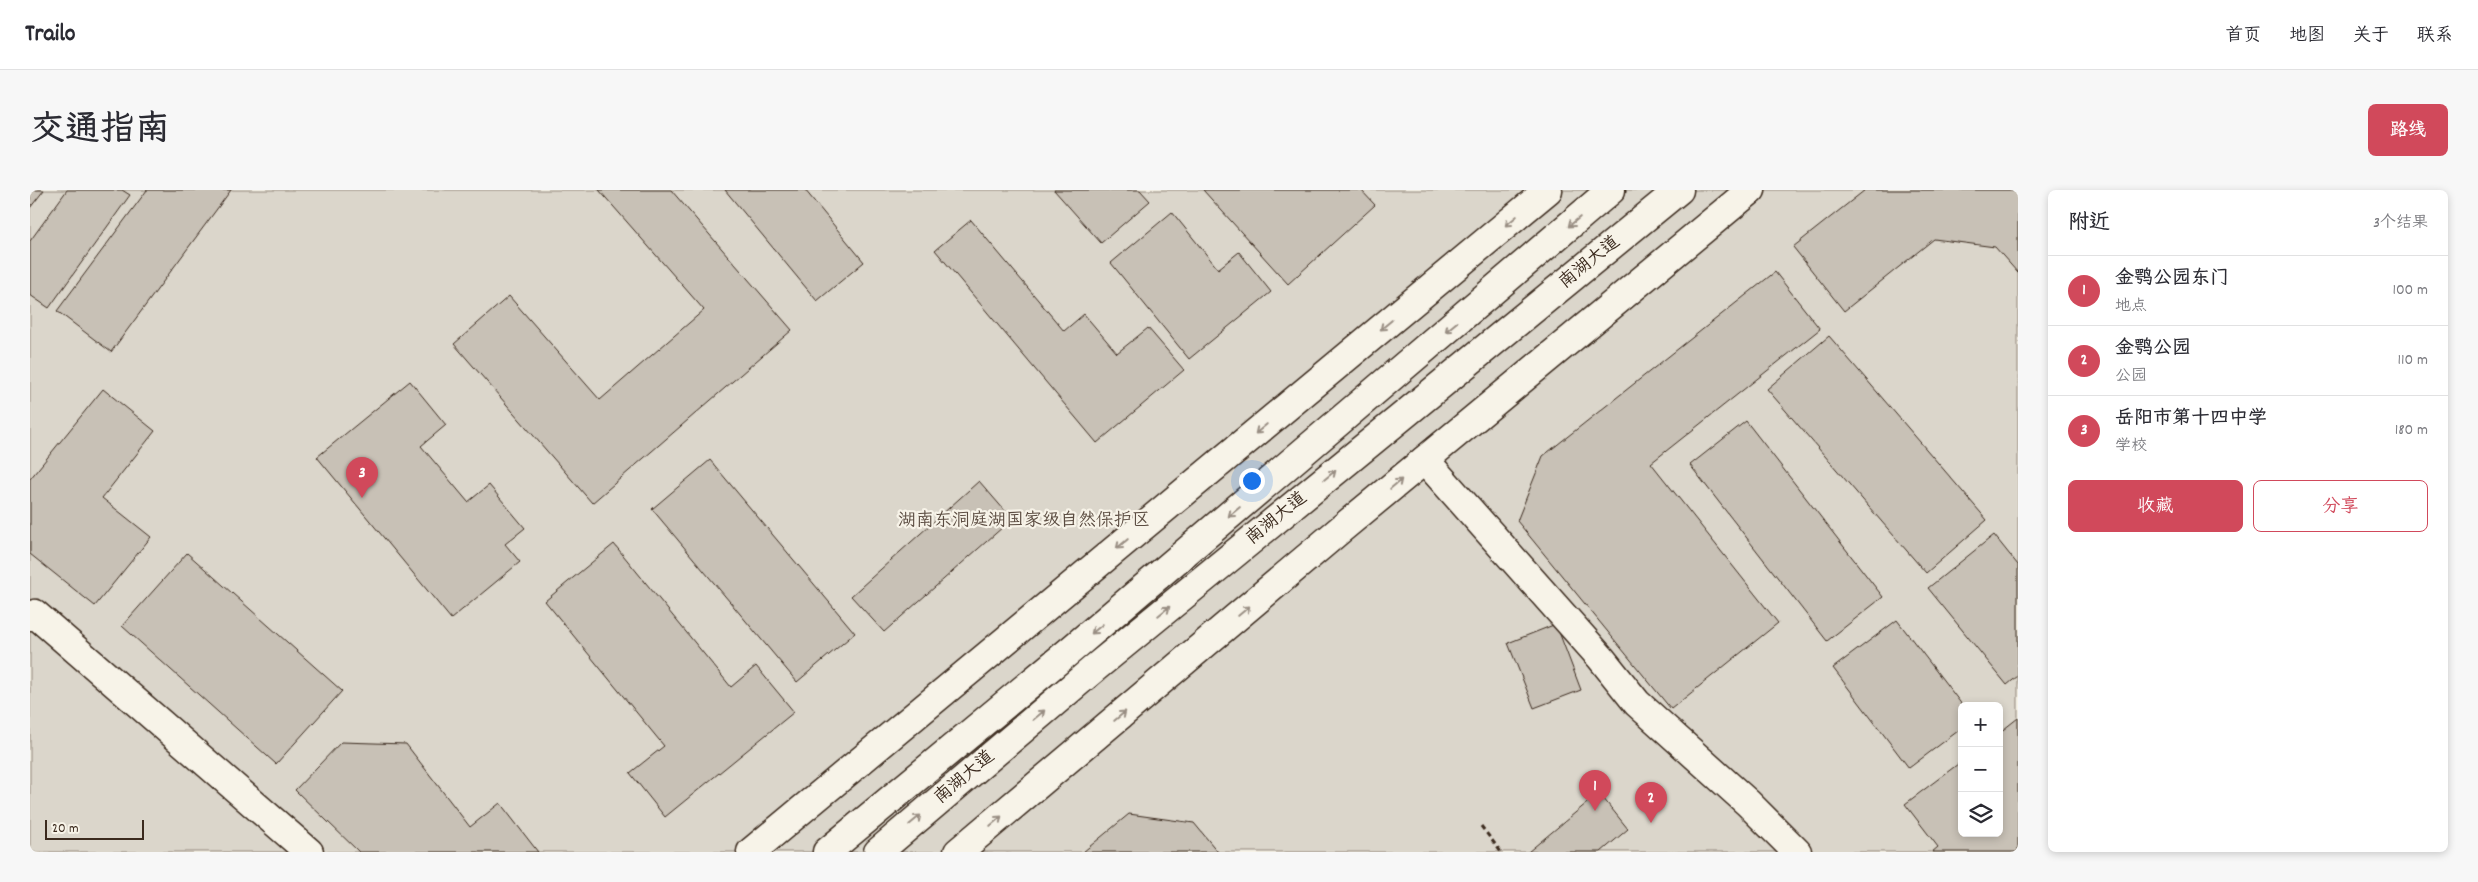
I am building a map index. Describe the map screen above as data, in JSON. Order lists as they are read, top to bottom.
{
  "streets": {
    "main road": ["南湖大道"]
  },
  "parks": ["湖南东洞庭湖国家级自然保护区"],
  "scale_bar": "20 m",
  "page": {
    "header": "Trailo",
    "nav": [
      "首页",
      "地图",
      "关于",
      "联系"
    ],
    "title": "交通指南",
    "buttons": [
      "路线",
      ["收藏", "分享"]
    ],
    "heading": ["附近", "3个结果"],
    "list": [
      {
        "mark": "1",
        "name": "金鹗公园东门",
        "note": "地点",
        "value": "100 m"
      },
      {
        "mark": "2",
        "name": "金鹗公园",
        "note": "公园",
        "value": "110 m"
      },
      {
        "mark": "3",
        "name": "岳阳市第十四中学",
        "note": "学校",
        "value": "180 m"
      }
    ],
    "pins": ["3", "1", "2"],
    "map_buttons": ["+", "−"],
    "scale": "20 m"
  }
}
